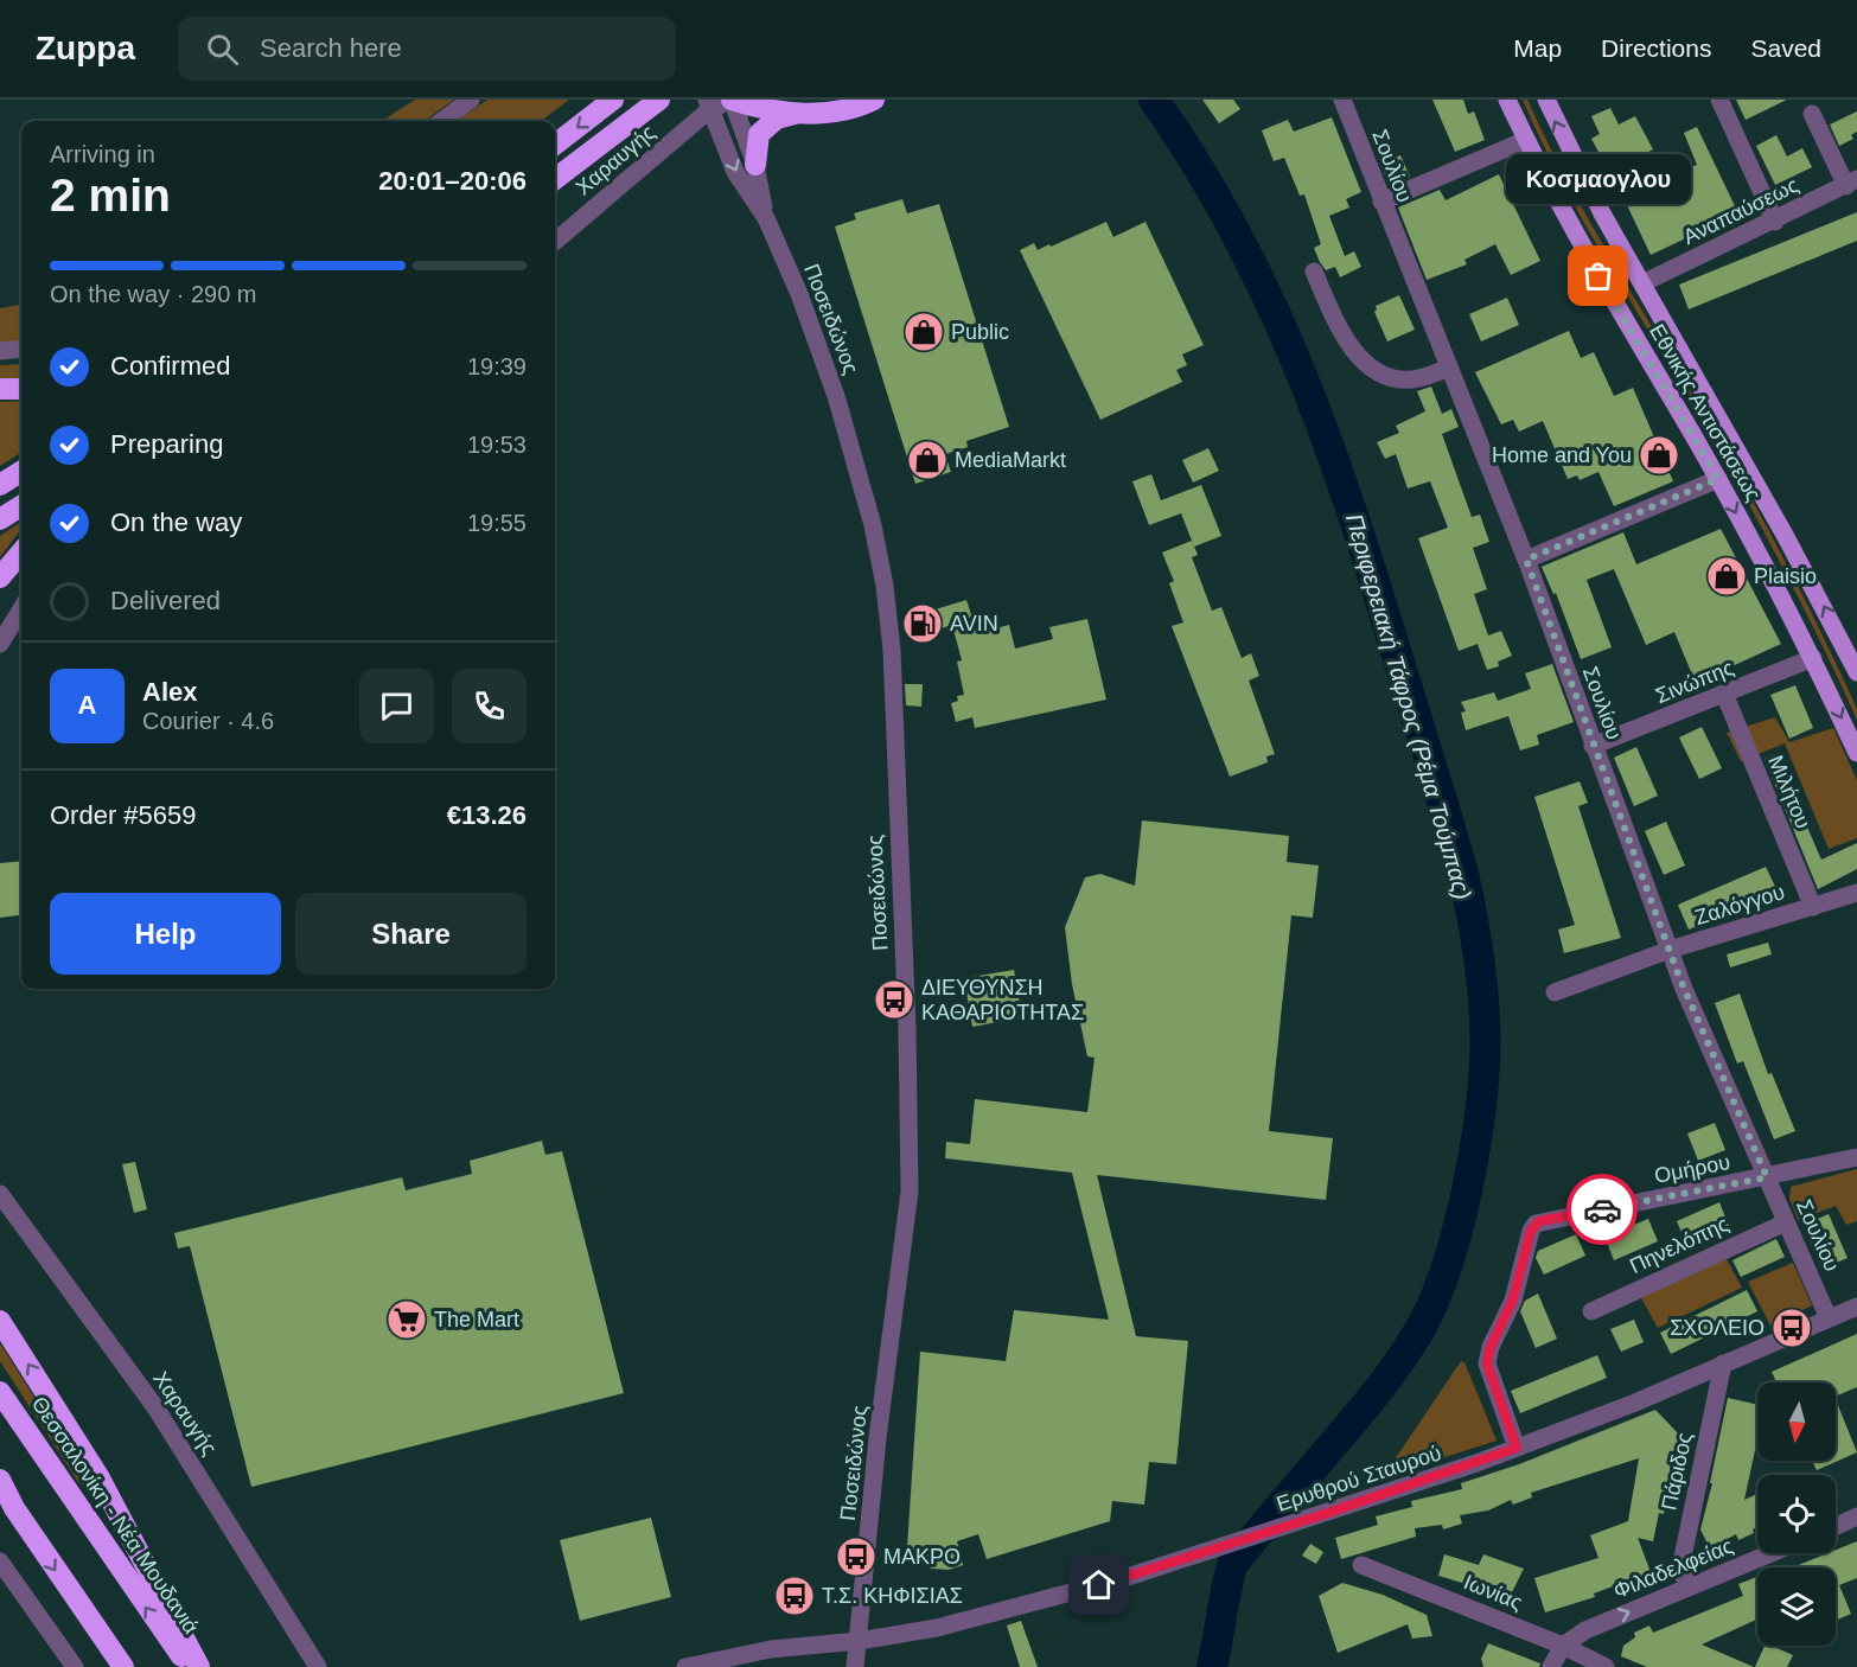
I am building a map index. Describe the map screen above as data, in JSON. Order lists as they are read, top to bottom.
{
  "streets": {
    "highway": ["Θεσσαλονίκη - Νέα Μουδανιά"],
    "main road": ["Εθνικής Αντιστάσεως"],
    "street": [
      "Χαραυγής",
      "Σουλίου",
      "Αναπαύσεως",
      "Ποσειδώνος",
      "Σινώπης",
      "Μιλήτου",
      "Ζαλόγγου",
      "Ομήρου",
      "Πηνελόπης",
      "Πάριδος",
      "Ερυθρού Σταυρού",
      "Φιλαδελφείας",
      "Ιωνίας"
    ]
  },
  "crossings": [
    ["Χαραυγής", "Ποσειδώνος"],
    ["Σουλίου", "Σινώπης"],
    ["Σουλίου", "Ζαλόγγου"],
    ["Σουλίου", "Ομήρου"],
    ["Σουλίου", "Πηνελόπης"],
    ["Σουλίου", "Ερυθρού Σταυρού"],
    ["Αναπαύσεως", "Εθνικής Αντιστάσεως"],
    ["Ποσειδώνος", "Ερυθρού Σταυρού"],
    ["Εθνικής Αντιστάσεως", "Σινώπης"],
    ["Σινώπης", "Μιλήτου"],
    ["Μιλήτου", "Ζαλόγγου"],
    ["Ομήρου", "Ερυθρού Σταυρού"],
    ["Πάριδος", "Ερυθρού Σταυρού"],
    ["Πάριδος", "Φιλαδελφείας"],
    ["Φιλαδελφείας", "Ιωνίας"]
  ],
  "one_way": ["Φιλαδελφείας"],
  "water": ["Περιφερειακή Τάφρος (Ρέμα Τούμπας)"],
  "places": {
    "other": ["Κοσμαογλου"],
    "shop": [
      "Public",
      "Home and You",
      "MediaMarkt",
      "Plaisio"
    ],
    "fuel station": ["AVIN"],
    "bus stop": [
      "ΔΙΕΥΘΥΝΣΗ ΚΑΘΑΡΙΟΤΗΤΑΣ",
      "ΣΧΟΛΕΙΟ",
      "ΜΑΚΡΟ",
      "Τ.Σ. ΚΗΦΙΣΙΑΣ"
    ],
    "supermarket": ["The Mart"]
  },
  "north": "bottom",
  "page": {
    "header": "Zuppa",
    "search": "Search here",
    "nav": ["Map", "Directions", "Saved"],
    "heading": ["2 min", "Arriving in", "20:01–20:06"],
    "panel": [
      "Alex",
      "Courier · 4.6",
      "Order #5659",
      "€13.26"
    ],
    "bubble": "Κοσμαογλου",
    "bar": "On the way · 290 m",
    "list": [
      ["Confirmed", "19:39"],
      ["Preparing", "19:53"],
      ["On the way", "19:55"],
      "Delivered"
    ],
    "round": "A",
    "buttons": ["Help", "Share"]
  }
}
